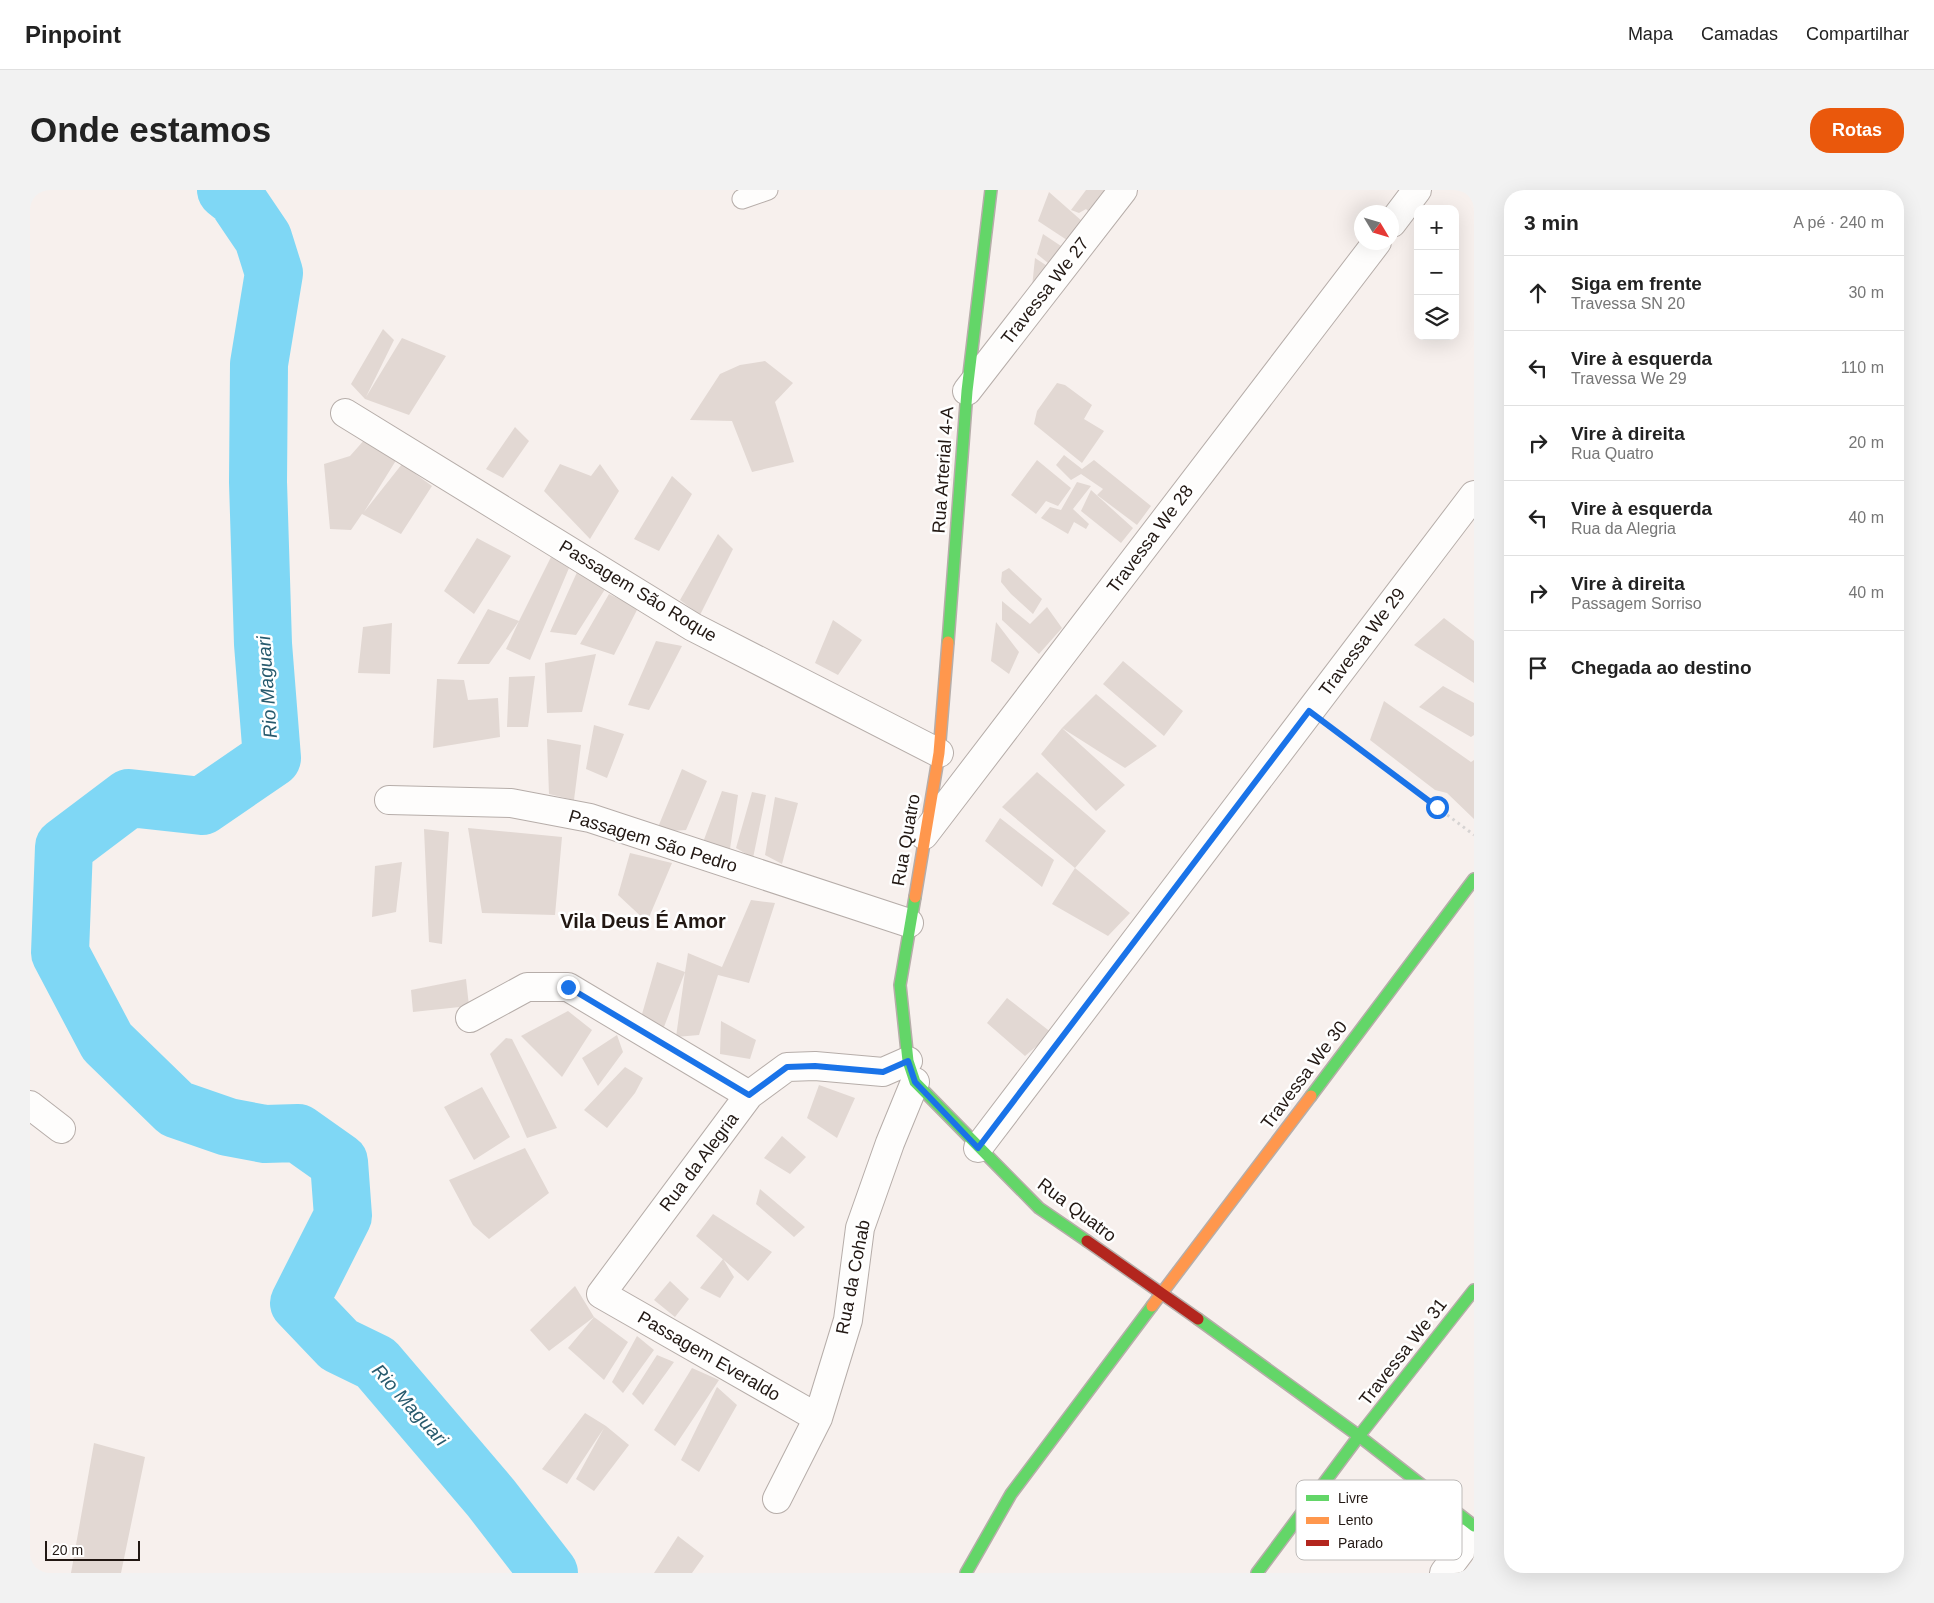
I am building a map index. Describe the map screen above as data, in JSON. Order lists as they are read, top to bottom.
{
  "streets": {
    "main road": [
      "Rua Arterial 4-A",
      "Rua Quatro",
      "Travessa We 30",
      "Travessa We 31"
    ],
    "street": [
      "Travessa We 27",
      "Travessa We 28",
      "Passagem São Roque",
      "Travessa We 29",
      "Passagem São Pedro",
      "Rua da Alegria",
      "Rua da Cohab",
      "Passagem Everaldo"
    ]
  },
  "crossings": [
    ["Travessa We 27", "Rua Arterial 4-A"],
    ["Rua Arterial 4-A", "Passagem São Roque"],
    ["Rua Arterial 4-A", "Rua Quatro"],
    ["Travessa We 28", "Rua Quatro"],
    ["Passagem São Roque", "Rua Quatro"],
    ["Travessa We 29", "Rua Quatro"],
    ["Rua Quatro", "Passagem São Pedro"],
    ["Rua Quatro", "Travessa We 30"],
    ["Rua Quatro", "Rua da Alegria"],
    ["Rua Quatro", "Rua da Cohab"],
    ["Rua Quatro", "Travessa We 31"],
    ["Rua da Alegria", "Rua da Cohab"],
    ["Rua da Alegria", "Passagem Everaldo"],
    ["Rua da Cohab", "Passagem Everaldo"]
  ],
  "districts": ["Vila Deus É Amor"],
  "water": ["Rio Maguari"],
  "legend": ["Livre", "Lento", "Parado"],
  "scale_bar": "20 m",
  "north": "bottom right",
  "page": {
    "header": "Pinpoint",
    "nav": ["Mapa", "Camadas", "Compartilhar"],
    "buttons": "Rotas",
    "title": "Onde estamos",
    "heading": ["3 min", "A pé · 240 m"],
    "map_buttons": ["+", "−"],
    "list": [
      ["Siga em frente", "Travessa SN 20", "30 m"],
      ["Vire à esquerda", "Travessa We 29", "110 m"],
      ["Vire à direita", "Rua Quatro", "20 m"],
      ["Vire à esquerda", "Rua da Alegria", "40 m"],
      ["Vire à direita", "Passagem Sorriso", "40 m"],
      "Chegada ao destino"
    ],
    "scale": "20 m"
  }
}
